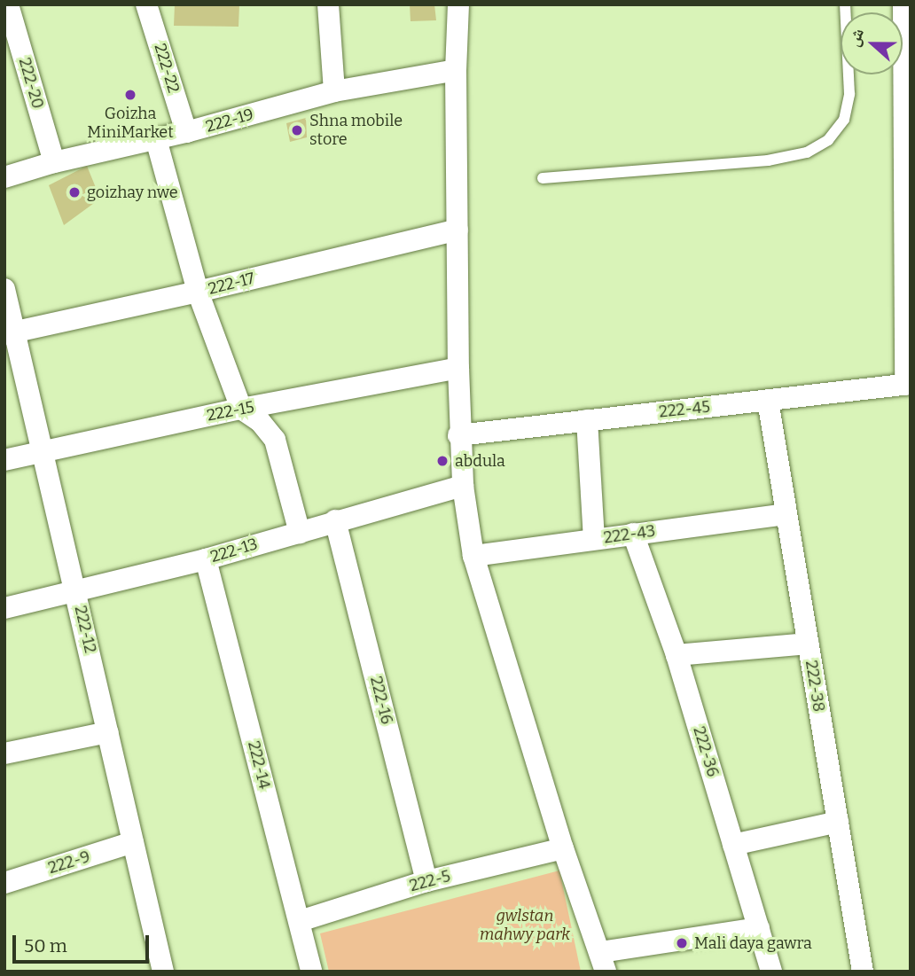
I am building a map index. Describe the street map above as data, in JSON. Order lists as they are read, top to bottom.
{
  "streets": {
    "street": [
      "222-22",
      "222-20",
      "222-19",
      "222-17",
      "222-45",
      "222-15",
      "222-43",
      "222-13",
      "222-12",
      "222-38",
      "222-16",
      "222-36",
      "222-14",
      "222-9",
      "222-5"
    ]
  },
  "crossings": [
    ["222-22", "222-19"],
    ["222-20", "222-19"],
    ["222-17", "222-12"],
    ["222-45", "222-38"],
    ["222-15", "222-12"],
    ["222-43", "222-38"],
    ["222-43", "222-36"],
    ["222-13", "222-12"],
    ["222-13", "222-16"],
    ["222-13", "222-14"],
    ["222-12", "222-9"],
    ["222-16", "222-5"],
    ["222-14", "222-5"]
  ],
  "parks": ["gwlstan mahwy park"],
  "places": [
    "Goizha MiniMarket",
    "Shna mobile store",
    "goizhay nwe",
    "abdula",
    "Mali daya gawra"
  ],
  "scale_bar": "50 m",
  "north": "left"
}
